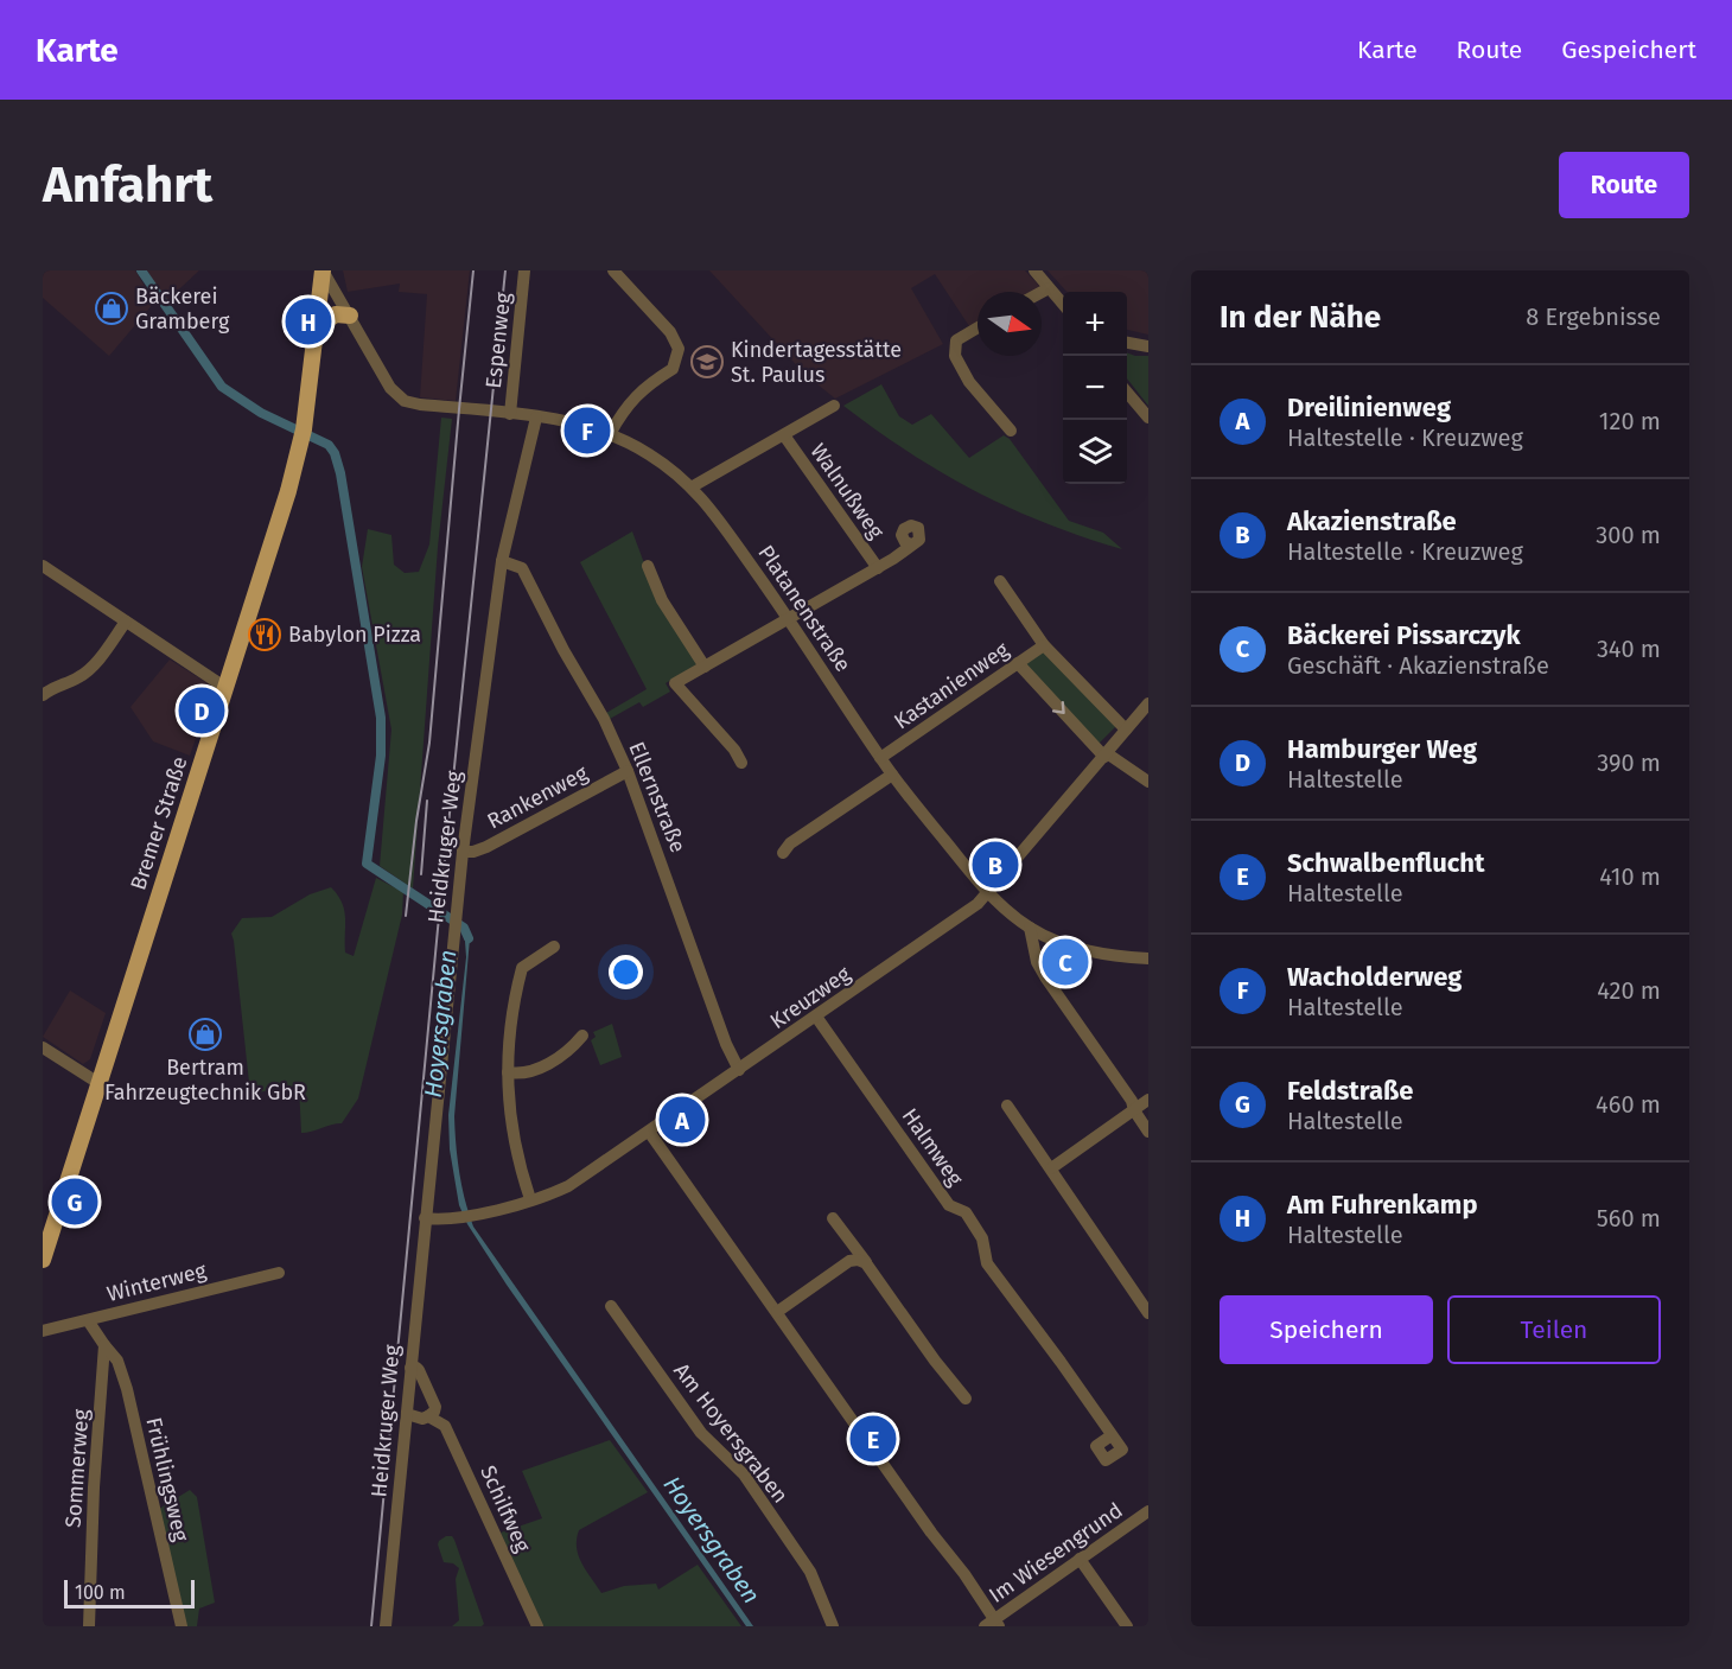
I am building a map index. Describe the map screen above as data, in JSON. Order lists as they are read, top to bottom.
{
  "streets": {
    "main road": ["Bremer Straße"],
    "street": [
      "Espenweg",
      "Walnußweg",
      "Platanenstraße",
      "Kastanienweg",
      "Rankenweg",
      "Ellernstraße",
      "Heidkruger Weg",
      "Kreuzweg",
      "Halmweg",
      "Winterweg",
      "Am Hoyersgraben",
      "Sommerweg",
      "Frühlingsweg",
      "Schilfweg",
      "Im Wiesengrund"
    ]
  },
  "crossings": [
    ["Espenweg", "Platanenstraße"],
    ["Platanenstraße", "Kastanienweg"],
    ["Platanenstraße", "Heidkruger Weg"],
    ["Platanenstraße", "Kreuzweg"],
    ["Rankenweg", "Ellernstraße"],
    ["Rankenweg", "Heidkruger Weg"],
    ["Ellernstraße", "Heidkruger Weg"],
    ["Ellernstraße", "Kreuzweg"],
    ["Heidkruger Weg", "Kreuzweg"],
    ["Kreuzweg", "Halmweg"],
    ["Sommerweg", "Frühlingsweg"]
  ],
  "water": ["Hoyersgraben"],
  "places": {
    "shop": ["Bäckerei Gramberg", "Bertram Fahrzeugtechnik GbR"],
    "school or university": ["Kindertagesstätte St. Paulus"],
    "restaurant": ["Babylon Pizza"]
  },
  "scale_bar": "100 m",
  "north": "right",
  "page": {
    "header": "Karte",
    "nav": ["Karte", "Route", "Gespeichert"],
    "buttons": [
      "Route",
      ["Speichern", "Teilen"]
    ],
    "title": "Anfahrt",
    "heading": ["In der Nähe", "8 Ergebnisse"],
    "map_buttons": ["+", "−"],
    "pins": [
      "H",
      "F",
      "D",
      "B",
      "C",
      "A",
      "G",
      "E"
    ],
    "list": [
      {
        "mark": "A",
        "name": "Dreilinienweg",
        "note": "Haltestelle · Kreuzweg",
        "value": "120 m"
      },
      {
        "mark": "B",
        "name": "Akazienstraße",
        "note": "Haltestelle · Kreuzweg",
        "value": "300 m"
      },
      {
        "mark": "C",
        "name": "Bäckerei Pissarczyk",
        "note": "Geschäft · Akazienstraße",
        "value": "340 m"
      },
      {
        "mark": "D",
        "name": "Hamburger Weg",
        "note": "Haltestelle",
        "value": "390 m"
      },
      {
        "mark": "E",
        "name": "Schwalbenflucht",
        "note": "Haltestelle",
        "value": "410 m"
      },
      {
        "mark": "F",
        "name": "Wacholderweg",
        "note": "Haltestelle",
        "value": "420 m"
      },
      {
        "mark": "G",
        "name": "Feldstraße",
        "note": "Haltestelle",
        "value": "460 m"
      },
      {
        "mark": "H",
        "name": "Am Fuhrenkamp",
        "note": "Haltestelle",
        "value": "560 m"
      }
    ],
    "scale": "100 m"
  }
}
